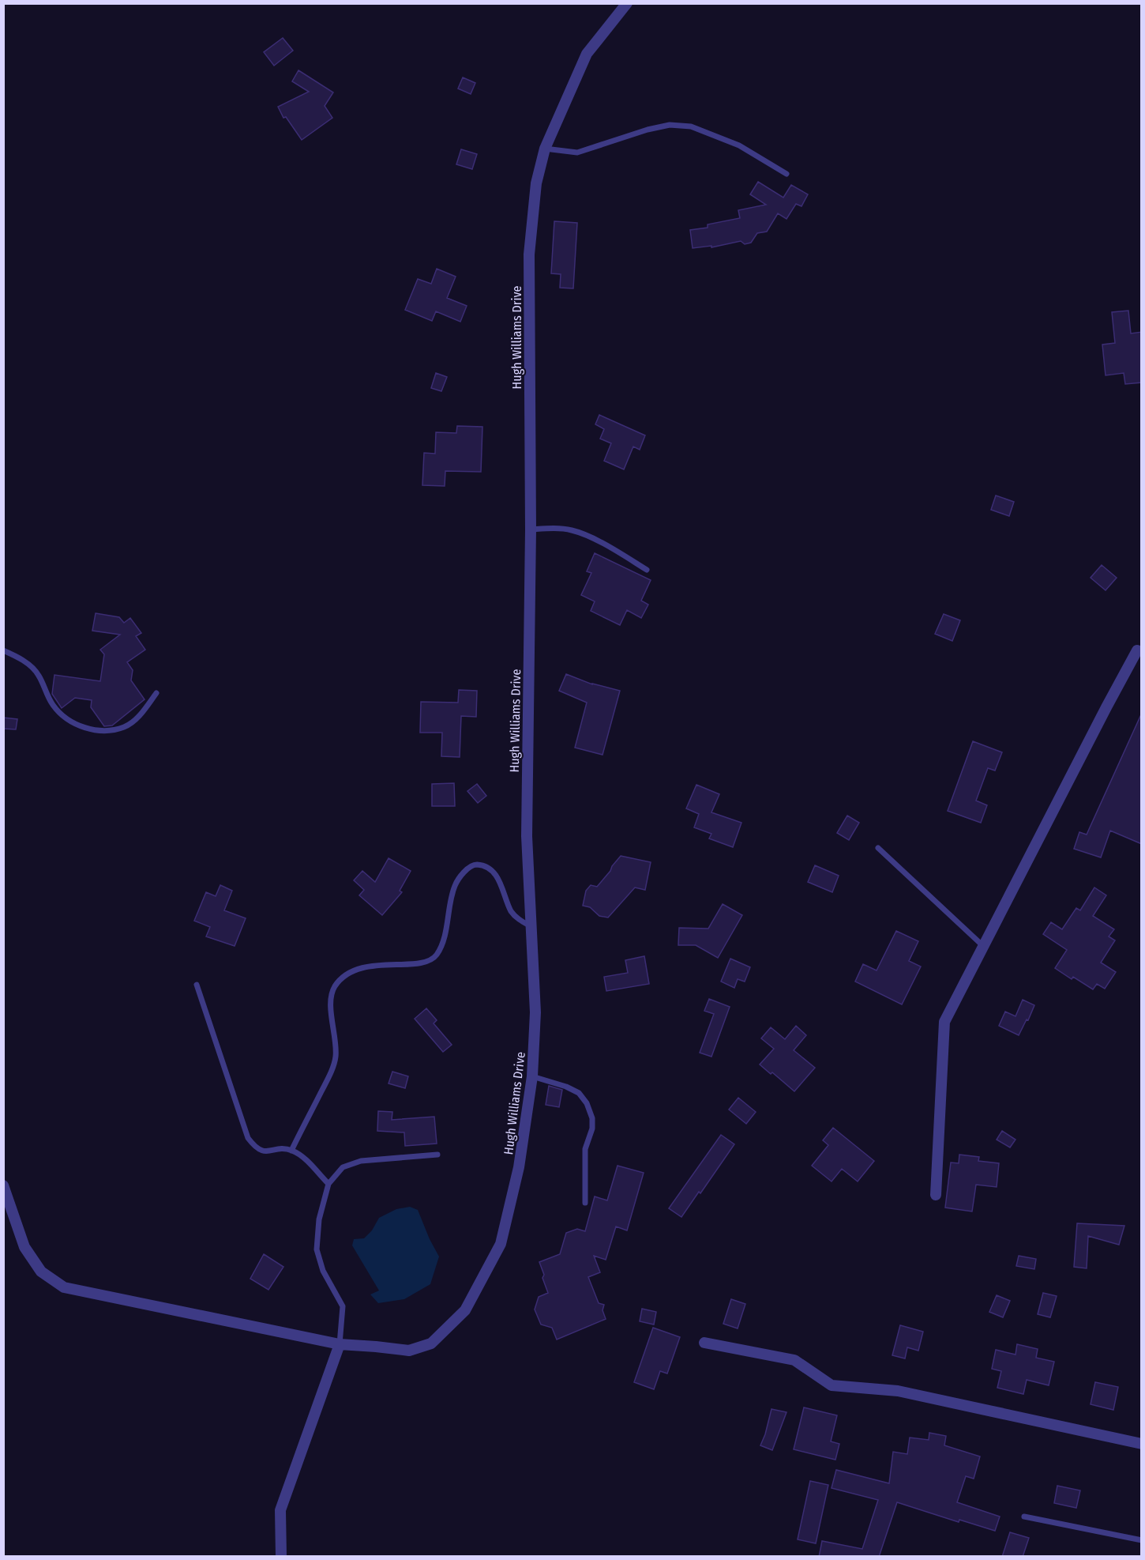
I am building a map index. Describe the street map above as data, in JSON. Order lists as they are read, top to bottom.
{
  "streets": {
    "street": ["Hugh Williams Drive"]
  }
}
